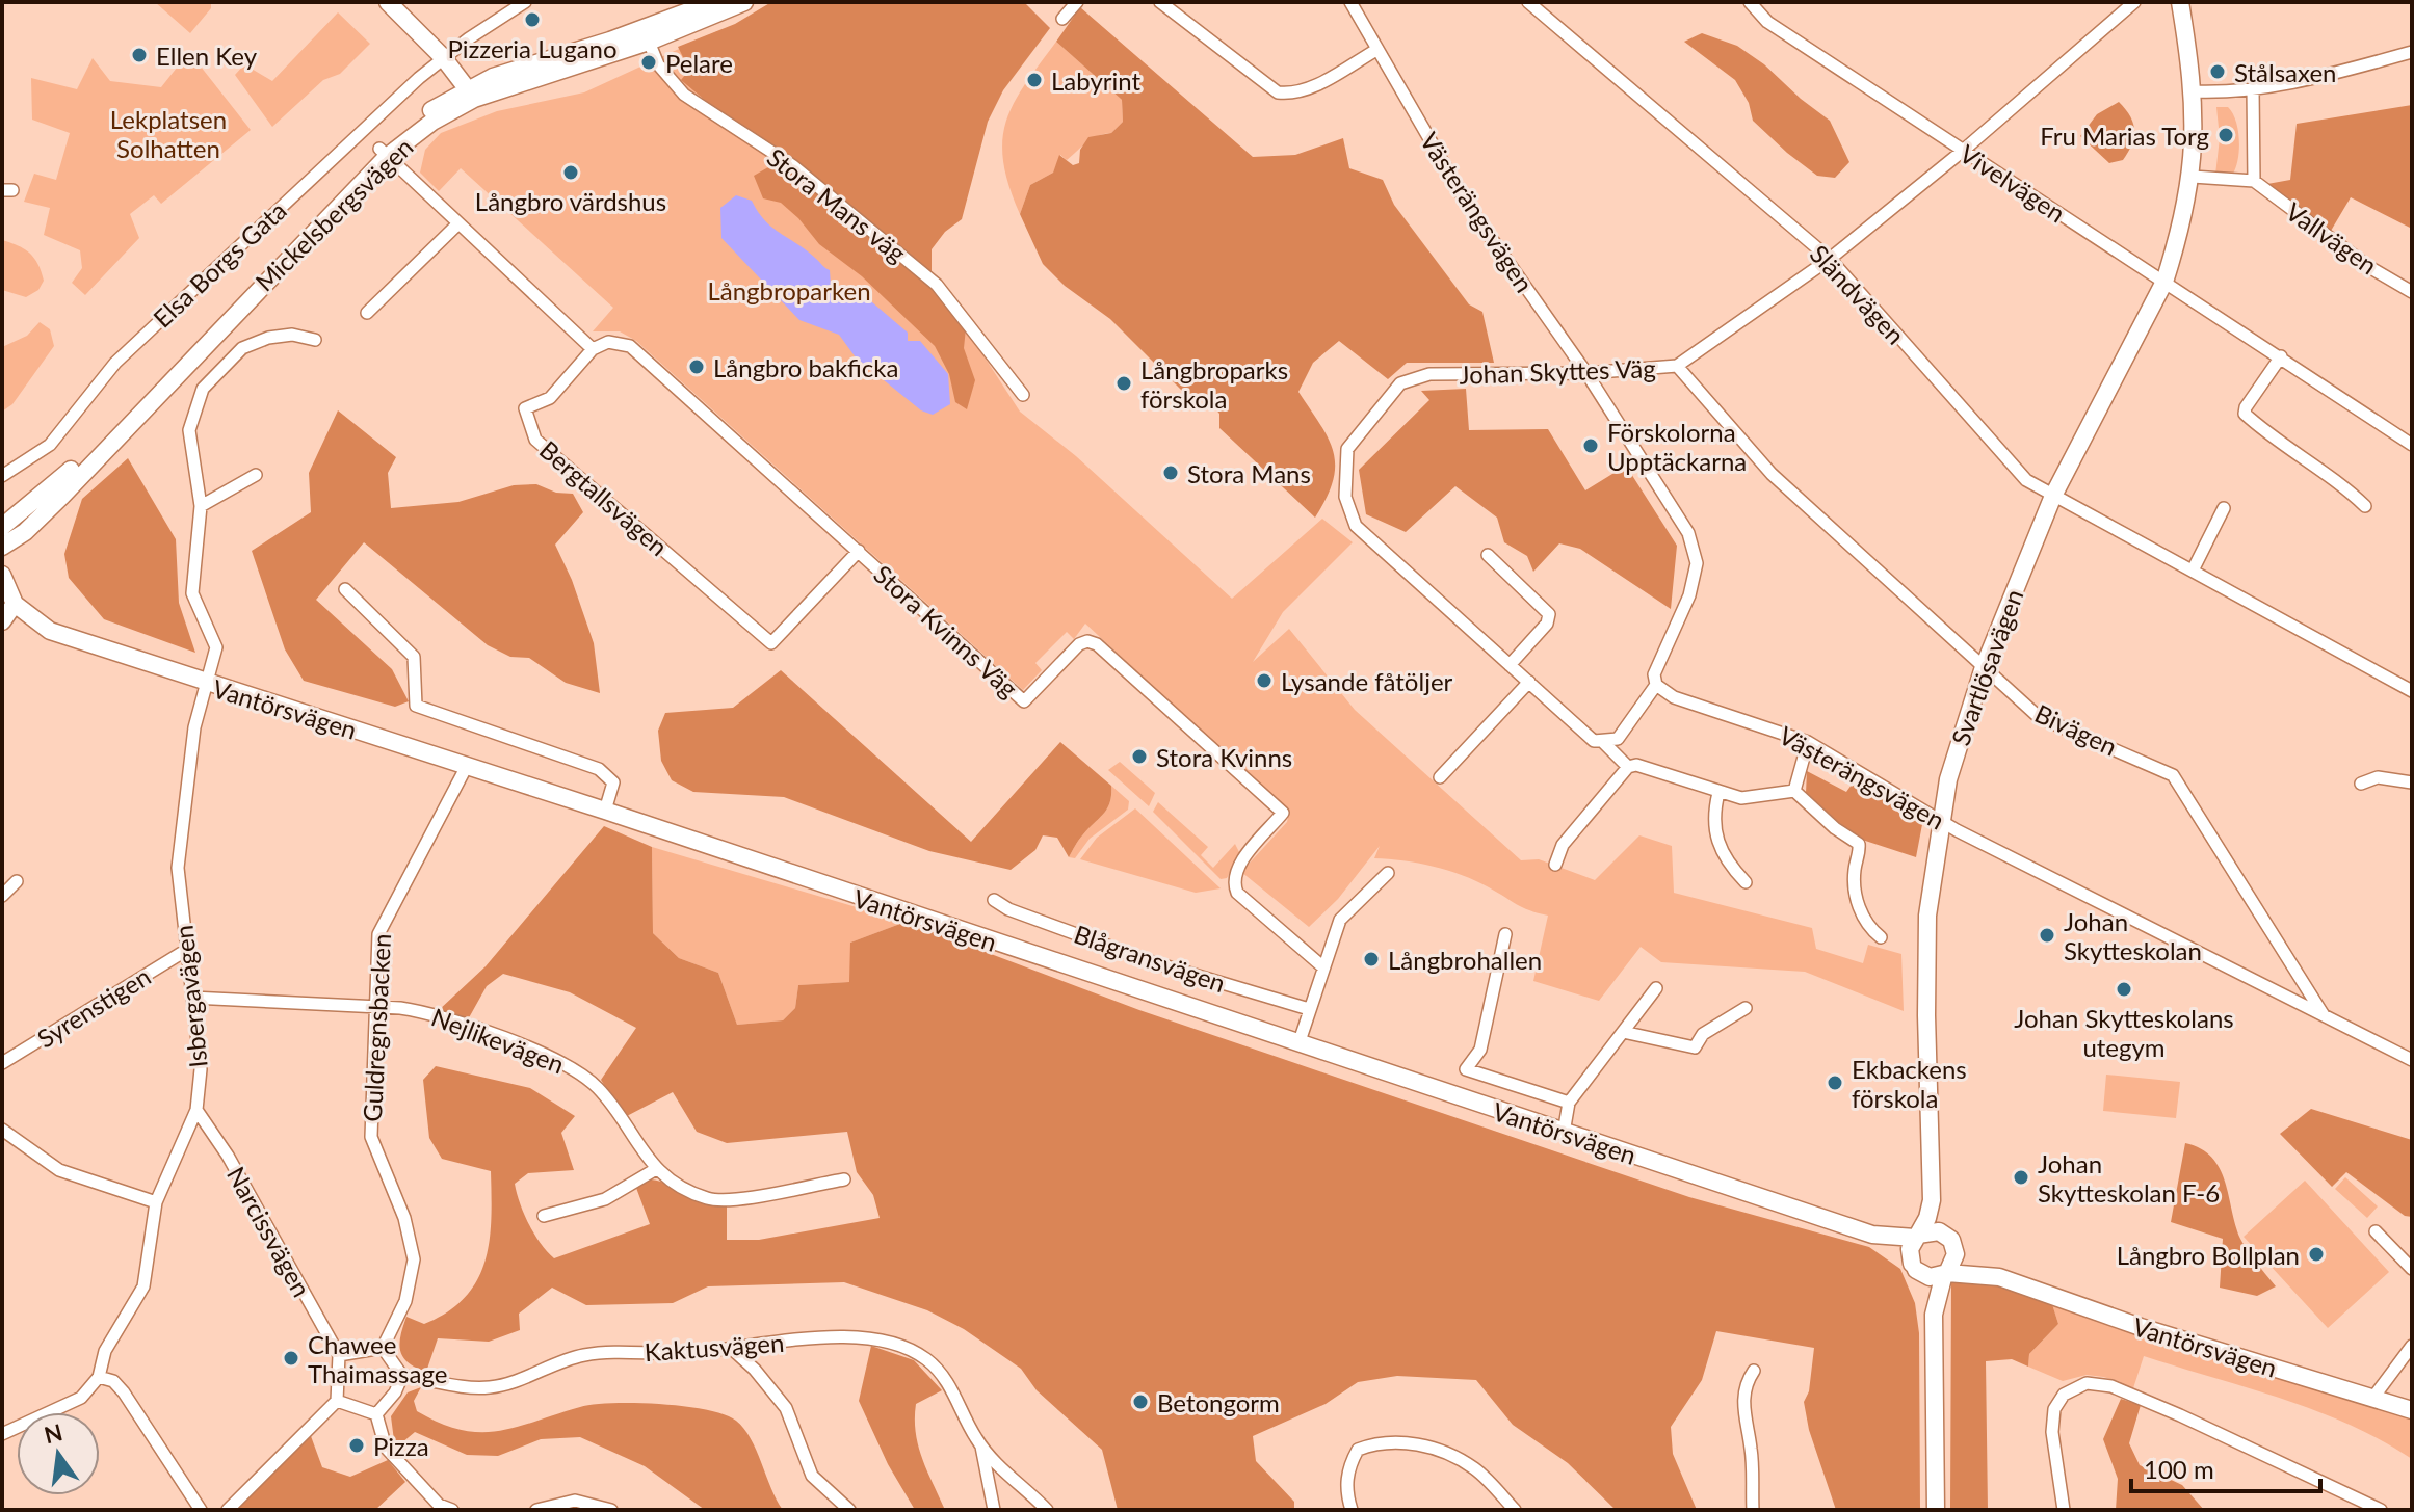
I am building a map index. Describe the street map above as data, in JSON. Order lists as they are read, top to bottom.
{
  "streets": {
    "street": [
      "Vivelvägen",
      "Stora Mans väg",
      "Västerängsvägen",
      "Mickelsbergsvägen",
      "Vallvägen",
      "Elsa Borgs Gata",
      "Sländvägen",
      "Johan Skyttes Väg",
      "Bergtallsvägen",
      "Stora Kvinns Väg",
      "Svartlösavägen",
      "Vantörsvägen",
      "Bivägen",
      "Blågransvägen",
      "Isbergavägen",
      "Syrenstigen",
      "Guldregnsbacken",
      "Nejlikevägen",
      "Narcissvägen",
      "Kaktusvägen"
    ]
  },
  "crossings": [
    ["Vivelvägen", "Johan Skyttes Väg"],
    ["Vivelvägen", "Svartlösavägen"],
    ["Stora Mans väg", "Mickelsbergsvägen"],
    ["Västerängsvägen", "Johan Skyttes Väg"],
    ["Västerängsvägen", "Svartlösavägen"],
    ["Västerängsvägen", "Bivägen"],
    ["Sländvägen", "Johan Skyttes Väg"],
    ["Sländvägen", "Svartlösavägen"],
    ["Johan Skyttes Väg", "Bivägen"],
    ["Bergtallsvägen", "Stora Kvinns Väg"],
    ["Svartlösavägen", "Vantörsvägen"],
    ["Svartlösavägen", "Bivägen"],
    ["Vantörsvägen", "Isbergavägen"],
    ["Vantörsvägen", "Guldregnsbacken"],
    ["Isbergavägen", "Syrenstigen"],
    ["Isbergavägen", "Nejlikevägen"],
    ["Isbergavägen", "Narcissvägen"],
    ["Guldregnsbacken", "Nejlikevägen"],
    ["Guldregnsbacken", "Narcissvägen"],
    ["Guldregnsbacken", "Kaktusvägen"],
    ["Narcissvägen", "Kaktusvägen"]
  ],
  "parks": ["Lekplatsen Solhatten", "Långbroparken"],
  "places": [
    "Pizzeria Lugano",
    "Ellen Key",
    "Pelare",
    "Stålsaxen",
    "Labyrint",
    "Fru Marias Torg",
    "Långbro värdshus",
    "Långbro bakficka",
    "Långbroparks förskola",
    "Förskolorna Upptäckarna",
    "Stora Mans",
    "Lysande fåtöljer",
    "Stora Kvinns",
    "Johan Skytteskolan",
    "Långbrohallen",
    "Johan Skytteskolans utegym",
    "Ekbackens förskola",
    "Johan Skytteskolan F-6",
    "Långbro Bollplan",
    "Chawee Thaimassage",
    "Betongorm",
    "Pizza"
  ],
  "scale_bar": "100 m",
  "north": "top"
}
